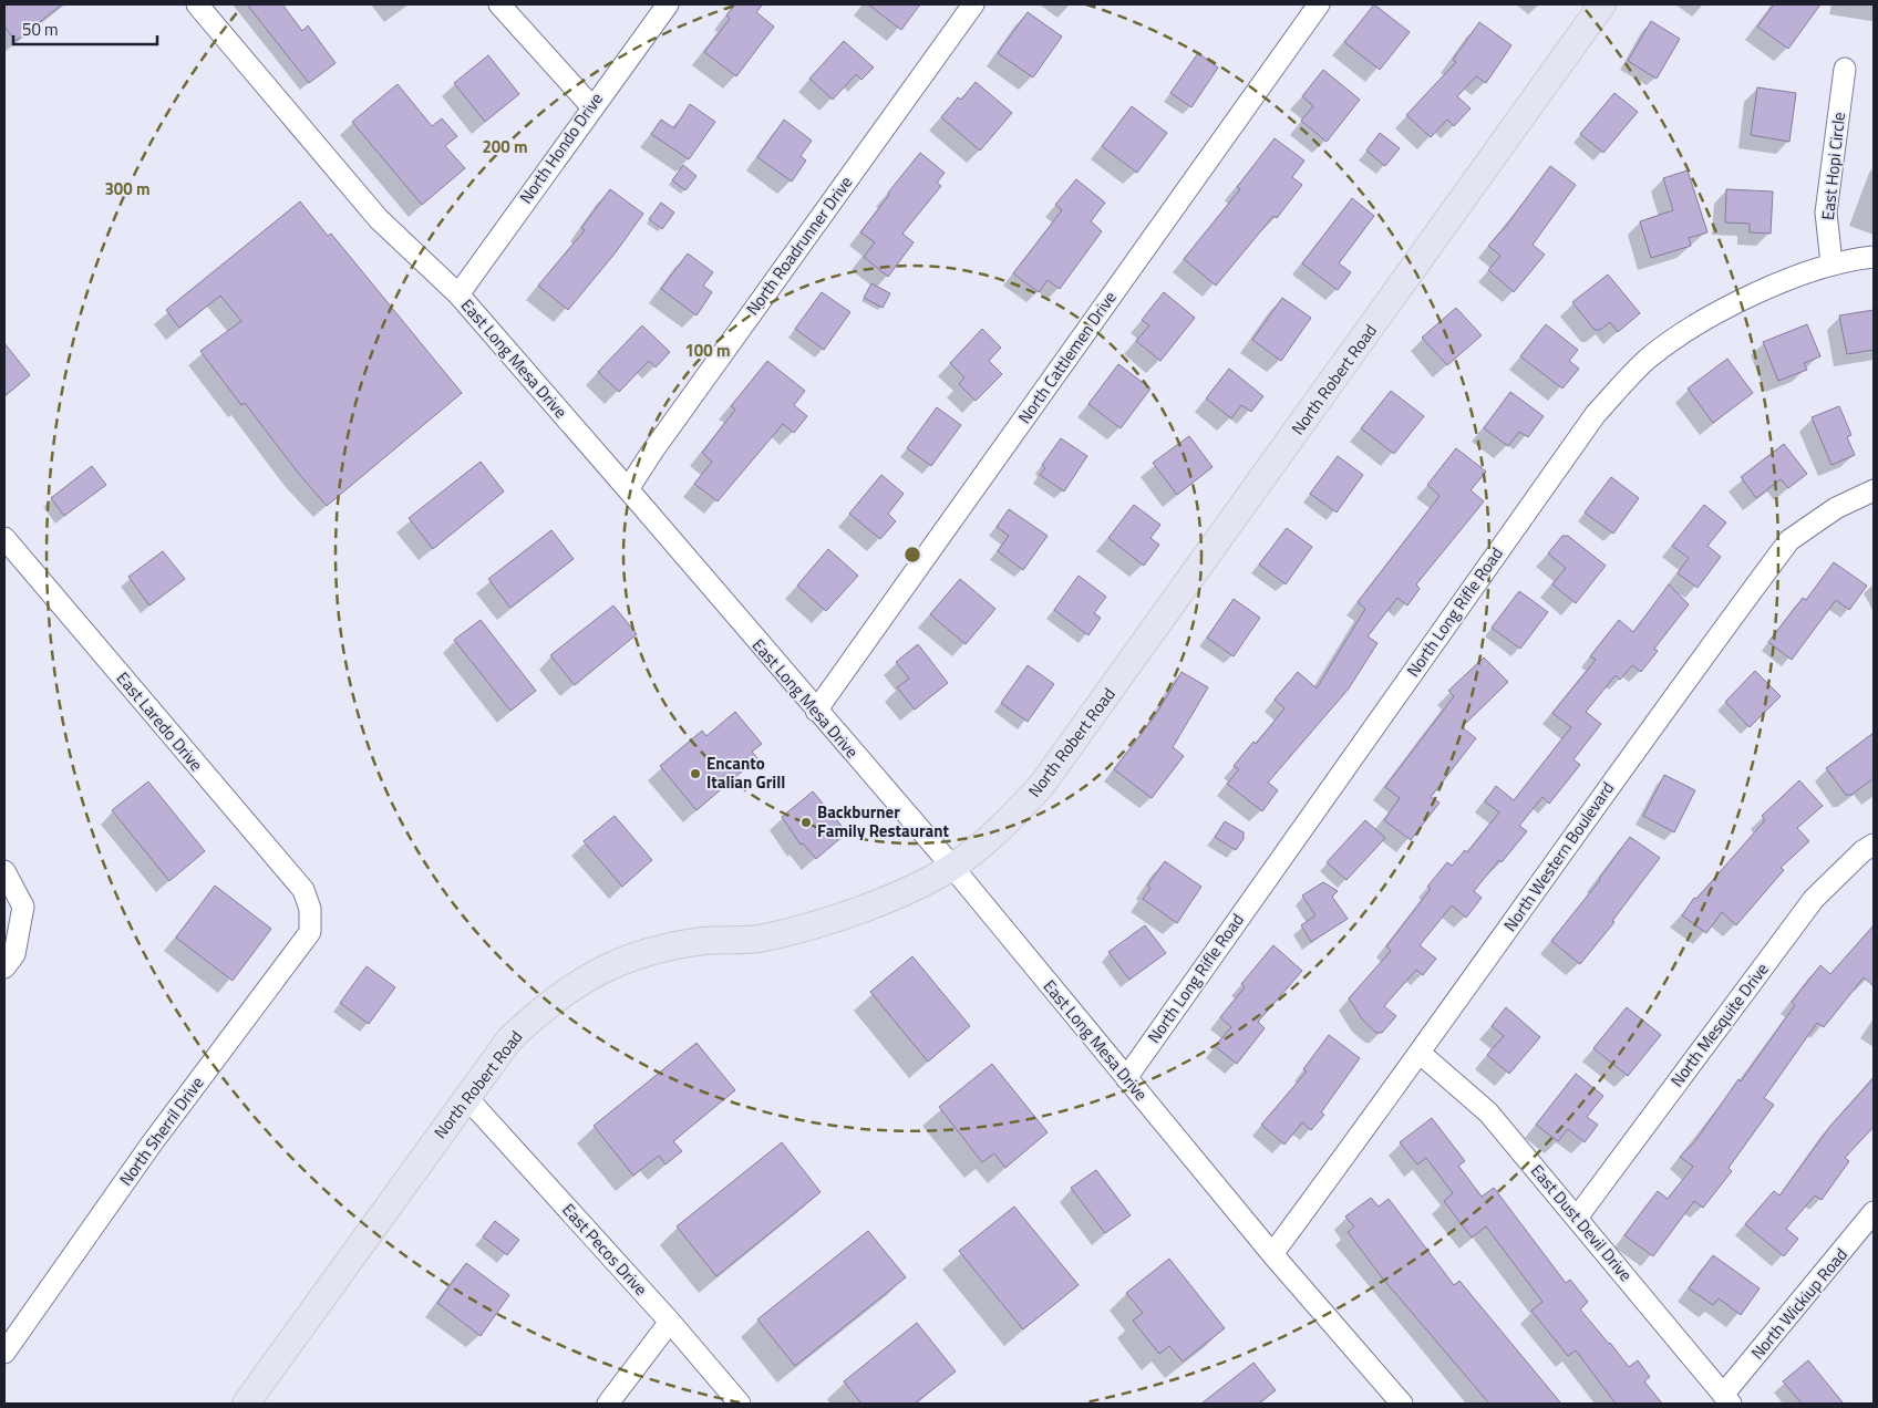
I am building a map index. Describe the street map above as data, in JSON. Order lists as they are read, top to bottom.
{
  "streets": {
    "main road": ["North Robert Road"],
    "street": [
      "North Hondo Drive",
      "East Hopi Circle",
      "North Roadrunner Drive",
      "North Cattlemen Drive",
      "East Long Mesa Drive",
      "North Long Rifle Road",
      "East Laredo Drive",
      "North Western Boulevard",
      "North Mesquite Drive",
      "North Sherril Drive",
      "East Dust Devil Drive",
      "East Pecos Drive",
      "North Wickiup Road"
    ]
  },
  "crossings": [
    ["North Hondo Drive", "East Long Mesa Drive"],
    ["East Hopi Circle", "North Long Rifle Road"],
    ["North Roadrunner Drive", "East Long Mesa Drive"],
    ["North Cattlemen Drive", "East Long Mesa Drive"],
    ["East Long Mesa Drive", "North Robert Road"],
    ["East Long Mesa Drive", "North Long Rifle Road"],
    ["East Long Mesa Drive", "North Western Boulevard"],
    ["North Robert Road", "East Pecos Drive"],
    ["East Laredo Drive", "North Sherril Drive"],
    ["North Western Boulevard", "East Dust Devil Drive"],
    ["North Mesquite Drive", "East Dust Devil Drive"],
    ["East Dust Devil Drive", "North Wickiup Road"]
  ],
  "places": ["Encanto Italian Grill", "Backburner Family Restaurant"],
  "scale_bar": "50 m",
  "rings": ["200 m", "300 m", "100 m"]
}
